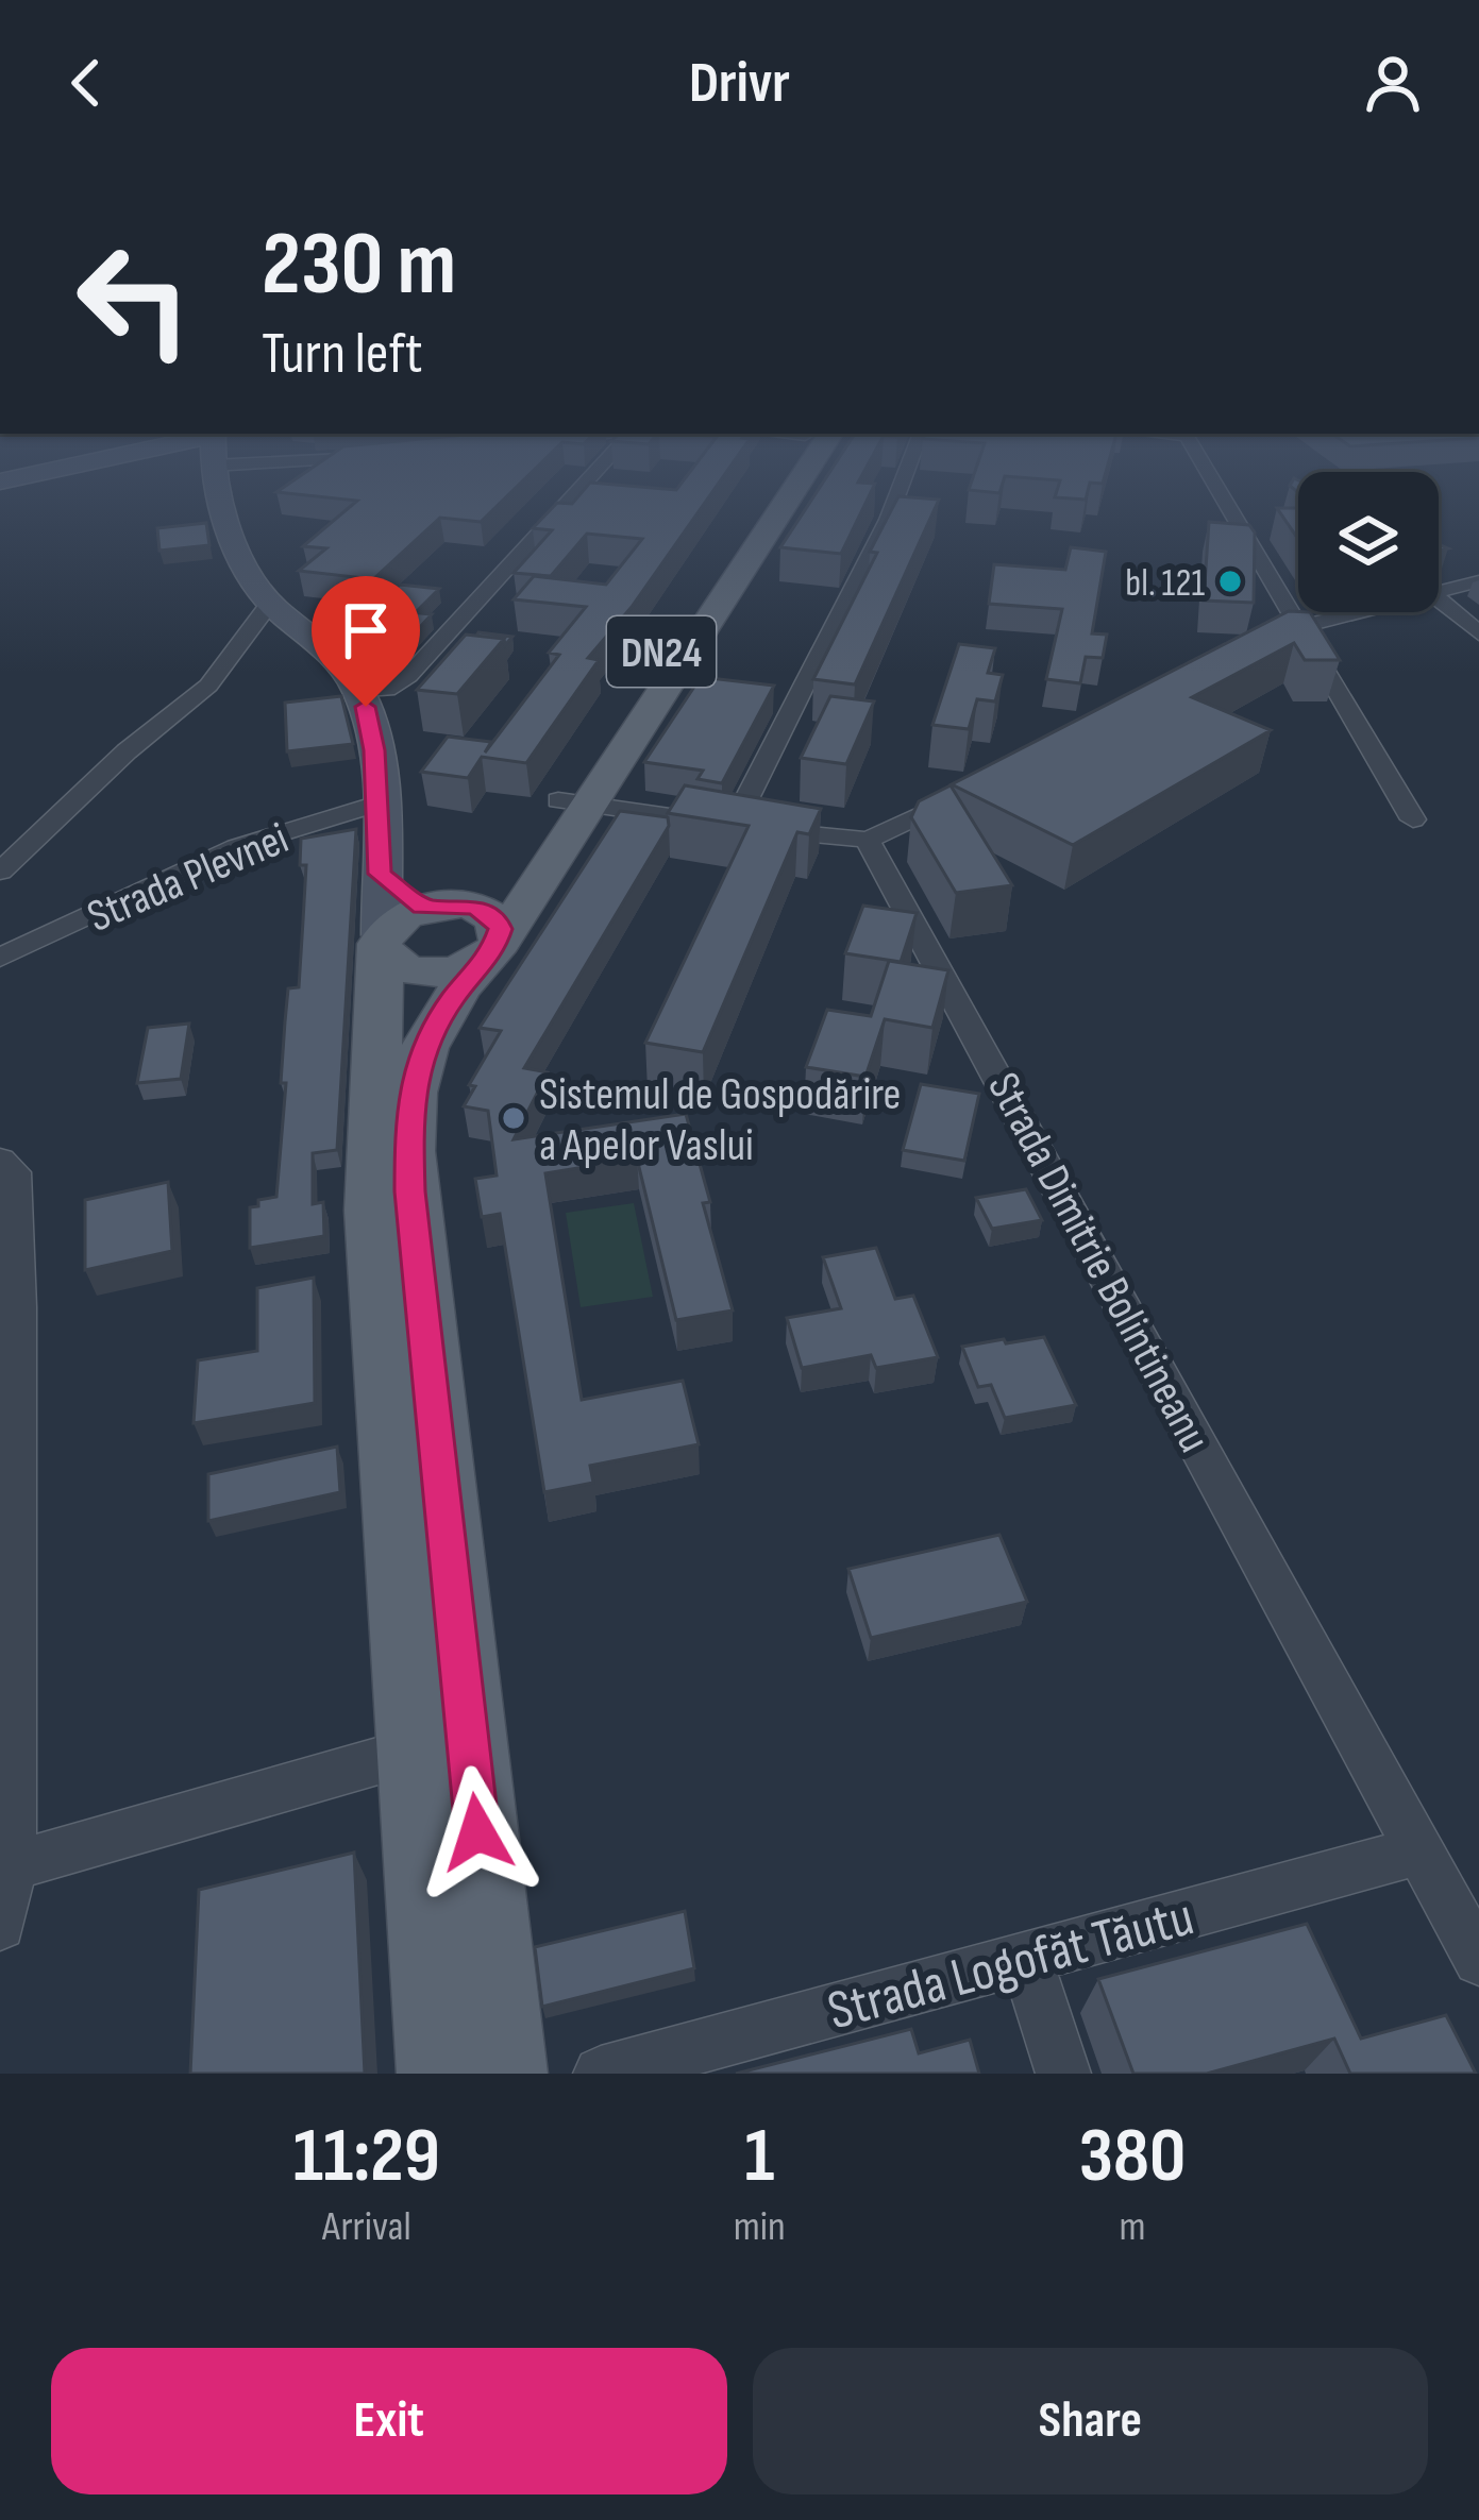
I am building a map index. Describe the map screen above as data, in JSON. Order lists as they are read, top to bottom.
{
  "streets": {
    "main road": ["DN24"],
    "street": ["Strada Plevnei", "Strada Dimitrie Bolintineanu", "Strada Logofăt Tăutu"]
  },
  "crossings": [
    ["Strada Dimitrie Bolintineanu", "Strada Logofăt Tăutu"]
  ],
  "places": ["bl. 121", "Sistemul de Gospodărire a Apelor Vaslui"],
  "page": {
    "header": "Drivr",
    "turn": ["230 m", "Turn left"],
    "eta": [
      "11:29",
      "Arrival",
      "1",
      "min",
      "380",
      "m"
    ],
    "buttons": ["Exit", "Share"]
  }
}
